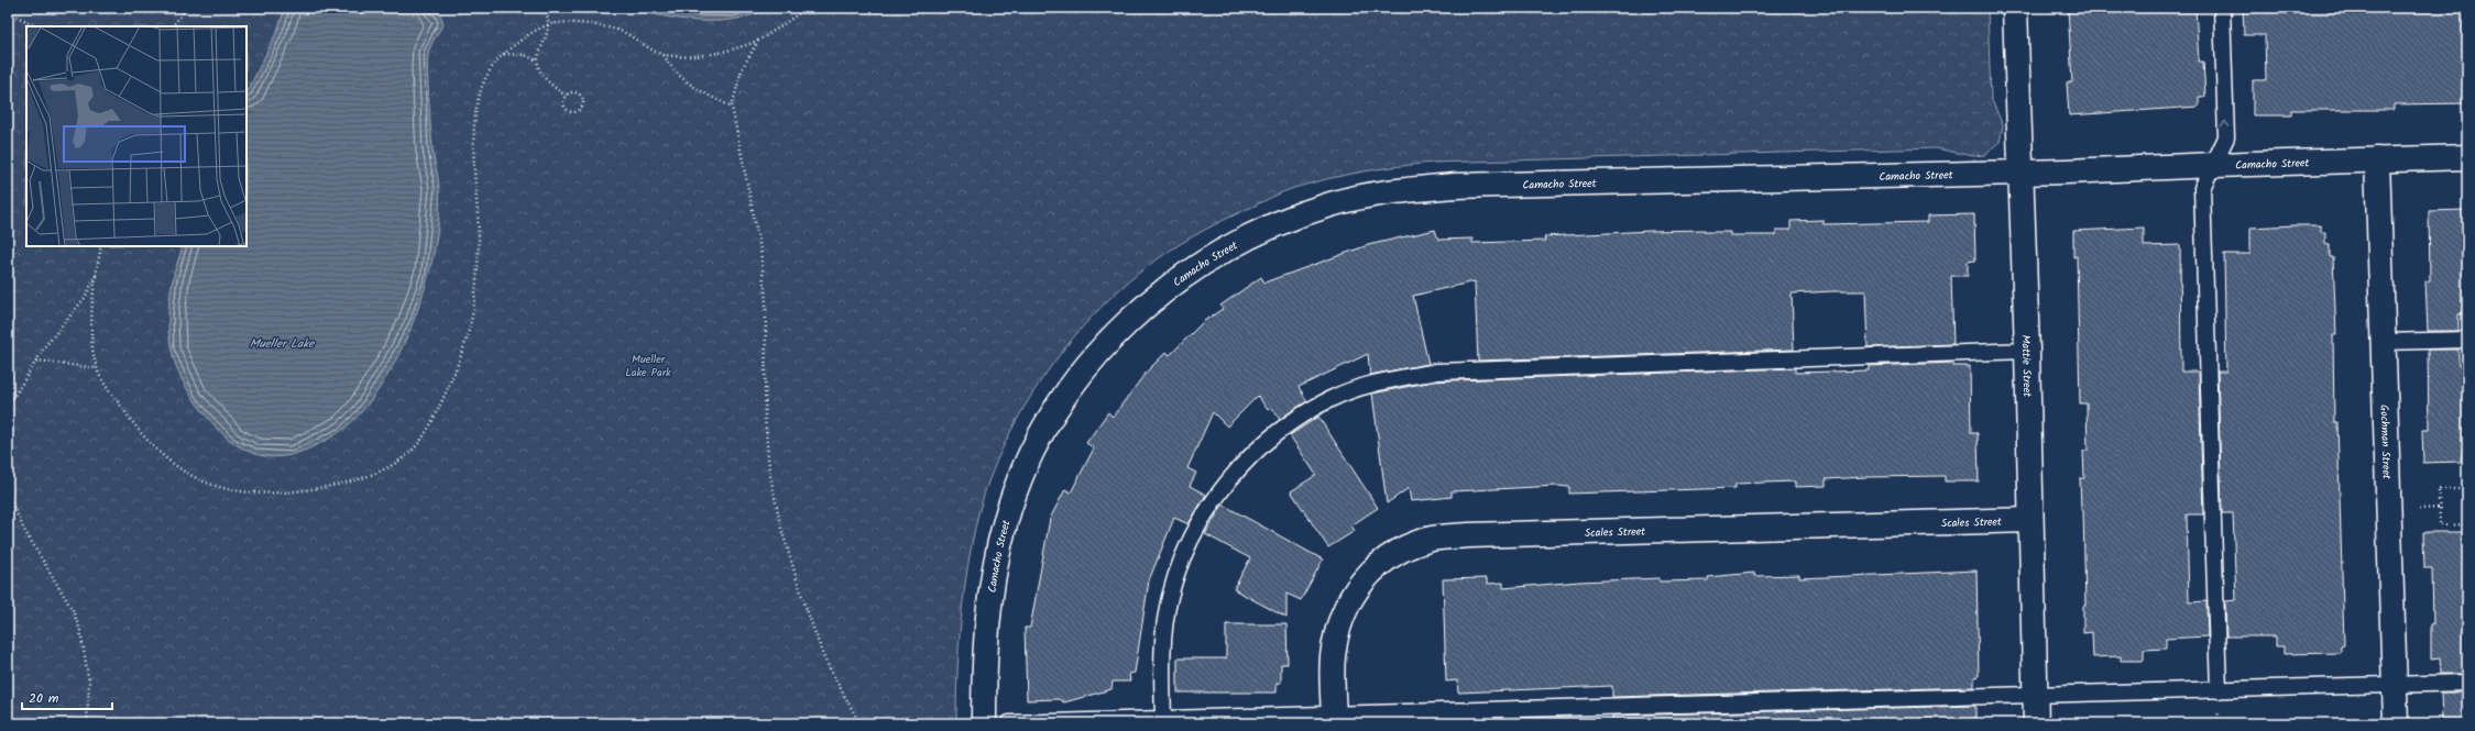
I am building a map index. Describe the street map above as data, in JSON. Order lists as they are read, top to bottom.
{
  "streets": {
    "street": [
      "Camacho Street",
      "Mattie Street",
      "Gochman Street",
      "Scales Street"
    ]
  },
  "crossings": [
    ["Camacho Street", "Mattie Street"],
    ["Camacho Street", "Gochman Street"],
    ["Mattie Street", "Scales Street"]
  ],
  "water": ["Mueller Lake"],
  "parks": ["Mueller Lake Park"],
  "scale_bar": "20 m"
}
